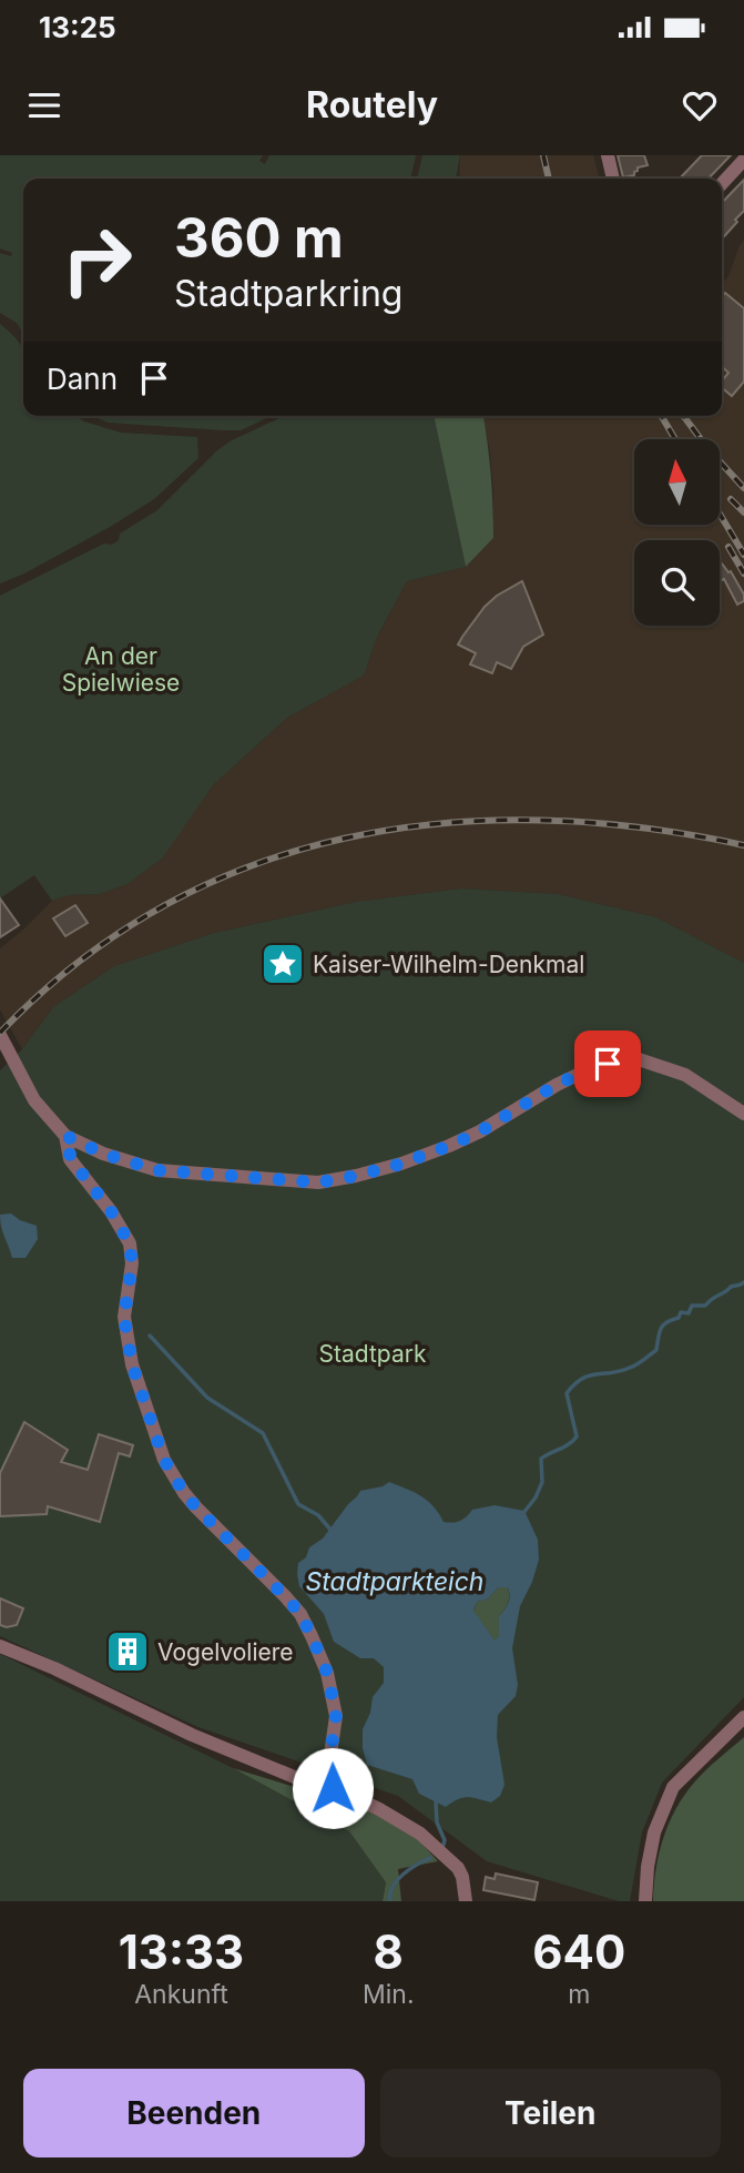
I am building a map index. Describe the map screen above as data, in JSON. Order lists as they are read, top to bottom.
{
  "water": ["Stadtparkteich"],
  "parks": ["An der Spielwiese", "Stadtpark"],
  "places": {
    "place": ["Kaiser-Wilhelm-Denkmal"],
    "building": ["Vogelvoliere"]
  },
  "north": "top",
  "page": {
    "status": "13:25",
    "header": "Routely",
    "turn": ["360 m", "Stadtparkring"],
    "then": "Dann",
    "eta": [
      "13:33",
      "Ankunft",
      "8",
      "Min.",
      "640",
      "m"
    ],
    "buttons": ["Beenden", "Teilen"]
  }
}
